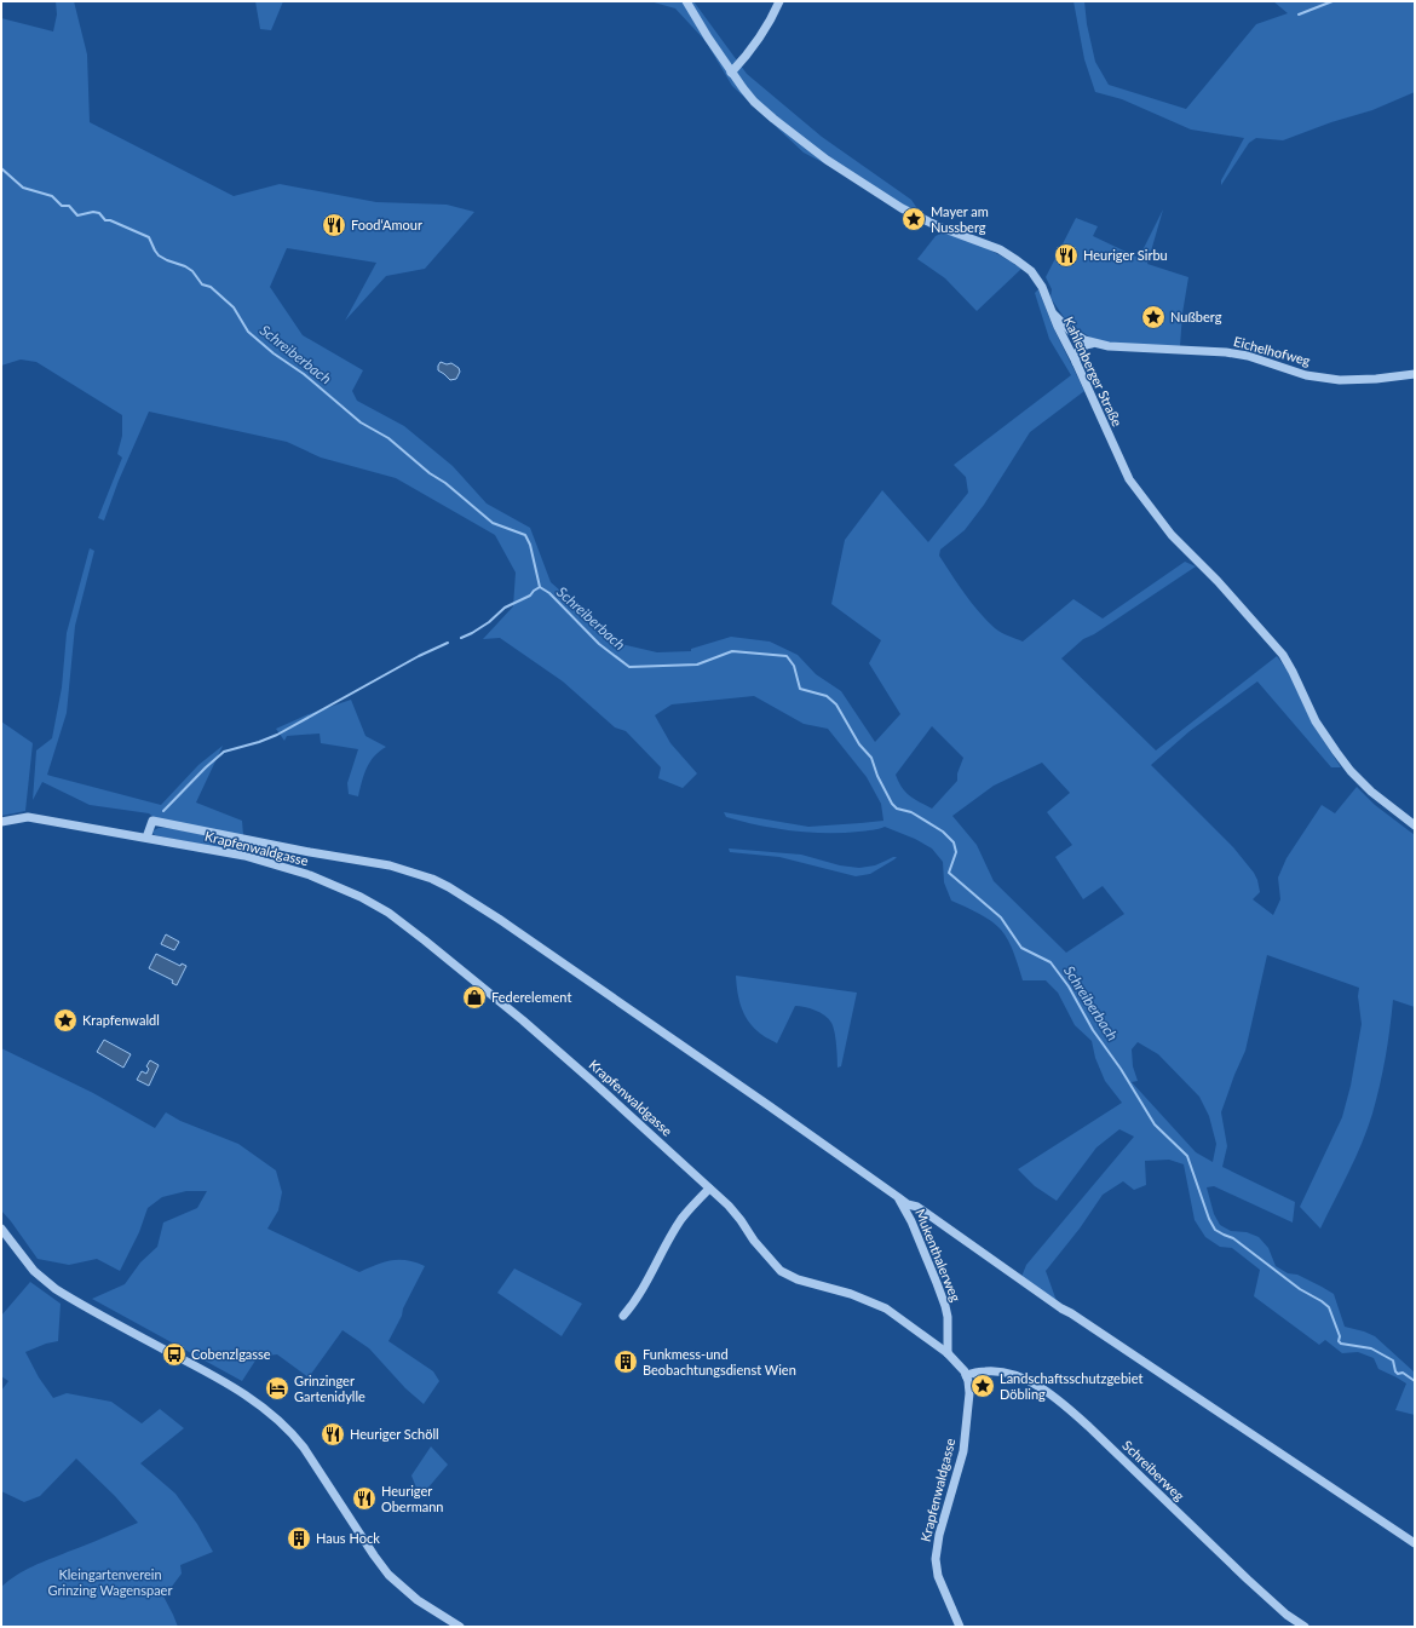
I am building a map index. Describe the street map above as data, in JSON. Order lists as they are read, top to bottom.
{
  "streets": {
    "street": [
      "Eichelhofweg",
      "Kahlenberger Straße",
      "Krapfenwaldgasse",
      "Mukenthalerweg",
      "Schreiberweg"
    ]
  },
  "crossings": [
    ["Eichelhofweg", "Kahlenberger Straße"],
    ["Krapfenwaldgasse", "Mukenthalerweg"],
    ["Krapfenwaldgasse", "Schreiberweg"]
  ],
  "water": ["Schreiberbach"],
  "parks": ["Kleingartenverein Grinzing Wagenspaer"],
  "places": {
    "place": [
      "Mayer am Nussberg",
      "Nußberg",
      "Krapfenwaldl",
      "Landschaftsschutzgebiet Döbling"
    ],
    "restaurant": [
      "Food‘Amour",
      "Heuriger Sirbu",
      "Heuriger Schöll",
      "Heuriger Obermann"
    ],
    "shop": ["Federelement"],
    "bus stop": ["Cobenzlgasse"],
    "building": ["Funkmess-und Beobachtungsdienst Wien", "Haus Hock"],
    "hotel": ["Grinzinger Gartenidylle"]
  }
}
